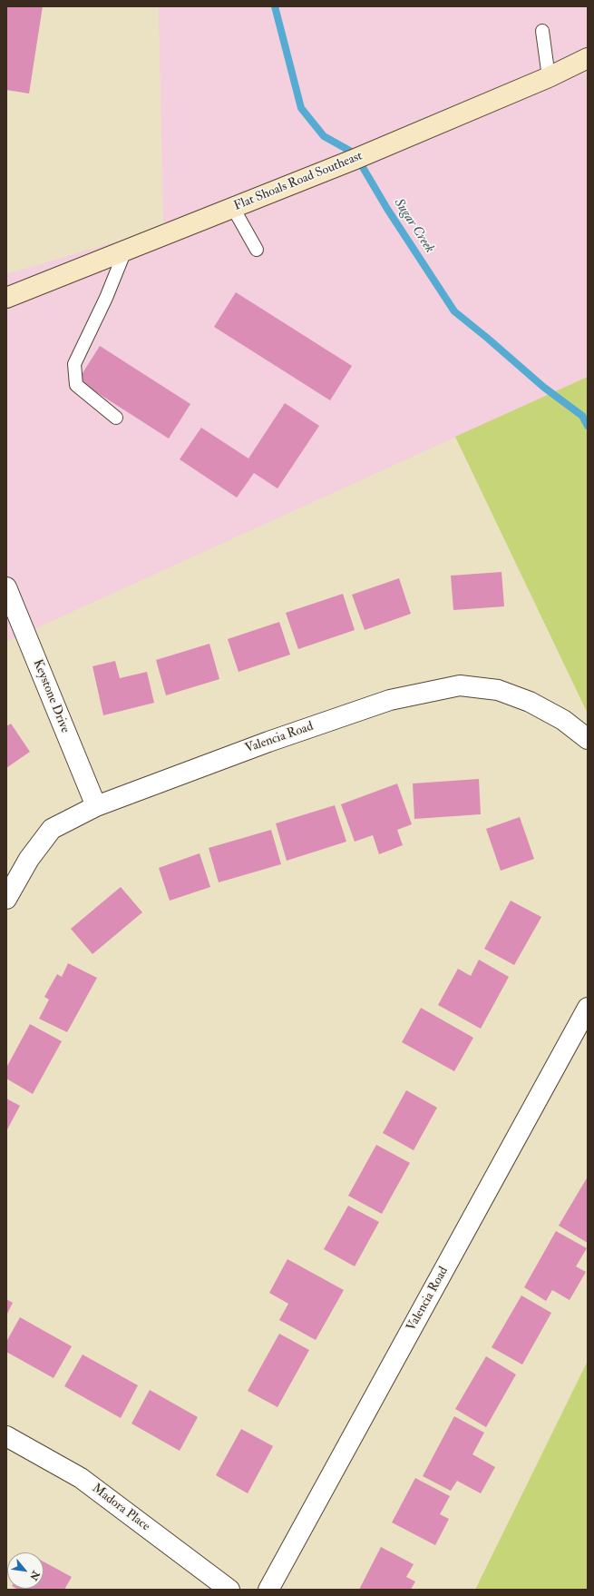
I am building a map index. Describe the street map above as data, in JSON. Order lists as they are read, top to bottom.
{
  "streets": {
    "street": [
      "Flat Shoals Road Southeast",
      "Keystone Drive",
      "Valencia Road",
      "Madora Place"
    ]
  },
  "crossings": [
    ["Keystone Drive", "Valencia Road"]
  ],
  "water": ["Sugar Creek"],
  "north": "bottom right"
}
